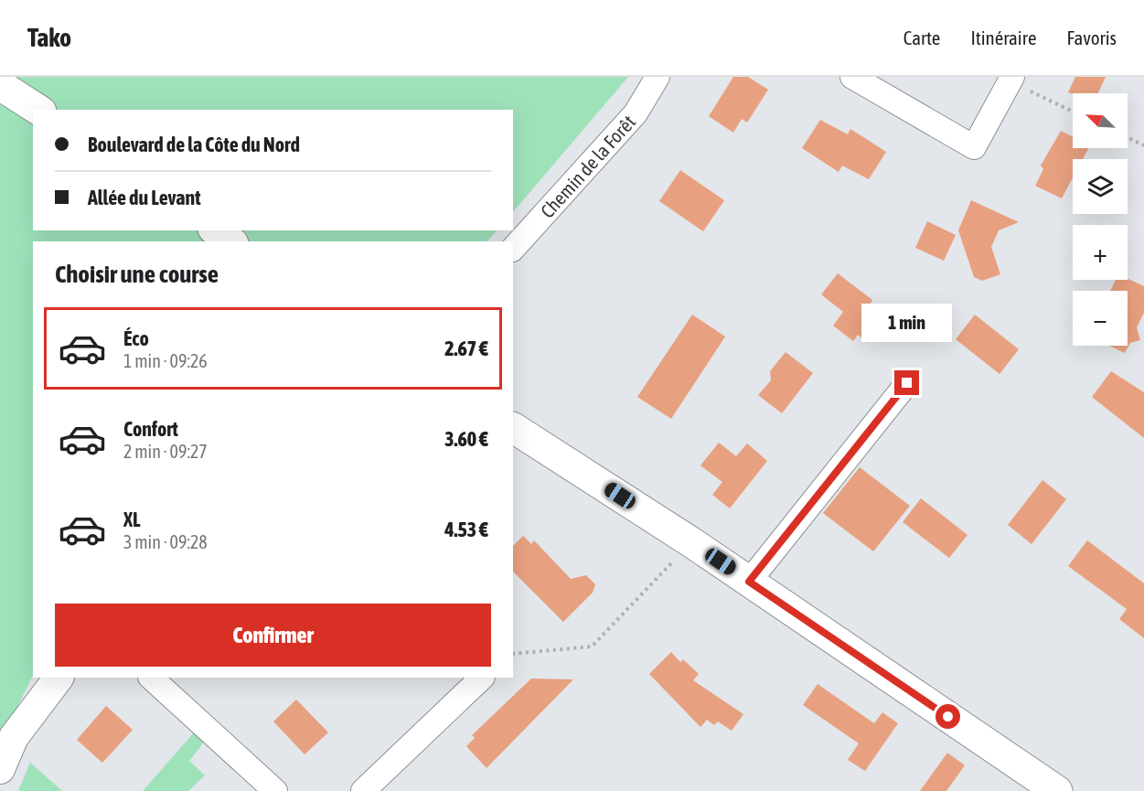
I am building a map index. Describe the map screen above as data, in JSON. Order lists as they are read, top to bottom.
{
  "streets": {
    "street": ["Chemin de la Forêt"]
  },
  "north": "top left",
  "page": {
    "header": "Tako",
    "nav": ["Carte", "Itinéraire", "Favoris"],
    "map_buttons": ["+", "−"],
    "banner": ["Boulevard de la Côte du Nord", "Allée du Levant"],
    "heading": "Choisir une course",
    "bubble": "1 min",
    "list": [
      {
        "name": "Éco",
        "note": "1 min · 09:26",
        "value": "2.67 €"
      },
      {
        "name": "Confort",
        "note": "2 min · 09:27",
        "value": "3.60 €"
      },
      {
        "name": "XL",
        "note": "3 min · 09:28",
        "value": "4.53 €"
      }
    ],
    "buttons": "Confirmer"
  }
}
